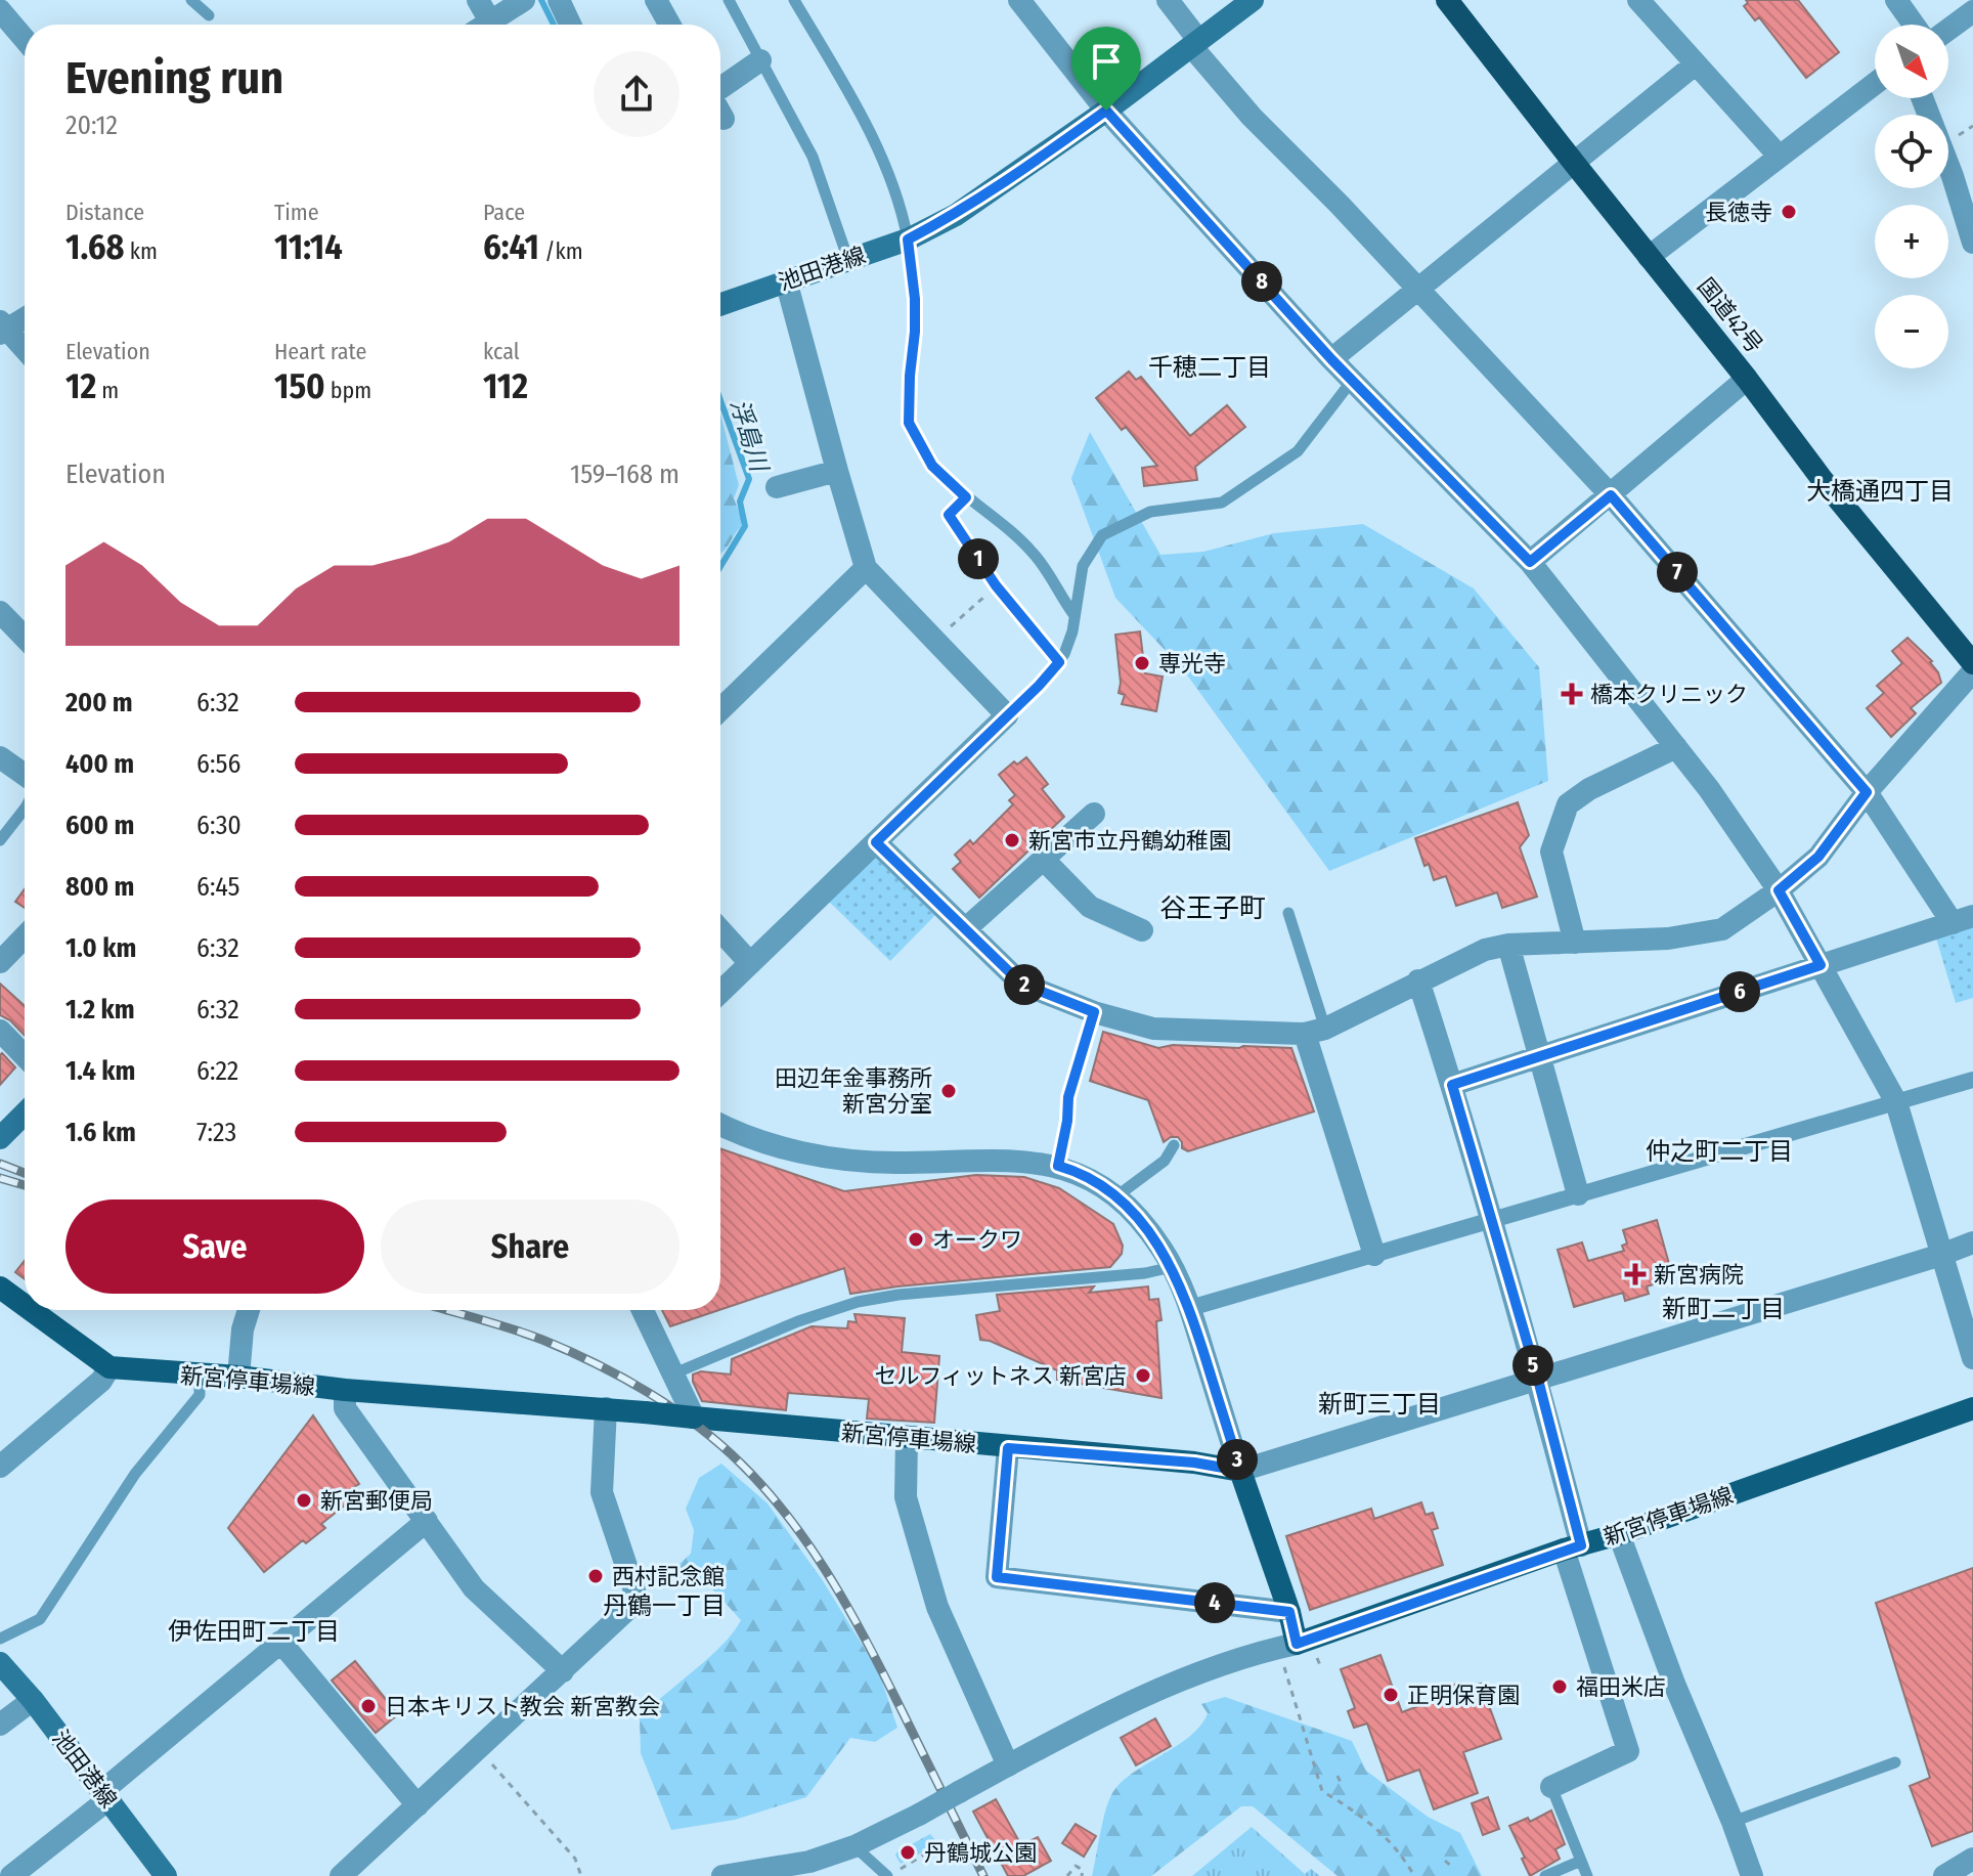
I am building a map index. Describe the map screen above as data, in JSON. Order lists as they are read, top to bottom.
{
  "streets": {
    "highway": ["国道42号"],
    "main road": ["池田港線", "新宮停車場線"]
  },
  "districts": [
    "千穂二丁目",
    "大橋通四丁目",
    "谷王子町",
    "仲之町二丁目",
    "新町二丁目",
    "新町三丁目",
    "丹鶴一丁目",
    "伊佐田町二丁目"
  ],
  "water": ["浮島川"],
  "places": {
    "other": [
      "長徳寺",
      "専光寺",
      "新宮市立丹鶴幼稚園",
      "田辺年金事務所 新宮分室",
      "オークワ",
      "セルフィットネス 新宮店",
      "新宮郵便局",
      "西村記念館",
      "福田米店",
      "正明保育園",
      "日本キリスト教会 新宮教会",
      "丹鶴城公園"
    ],
    "health": ["橋本クリニック", "新宮病院"]
  },
  "north": "bottom right",
  "page": {
    "map_buttons": ["+", "−"],
    "heading": ["Evening run", "20:12"],
    "stats": [
      ["Distance", "1.68 km"],
      ["Time", "11:14"],
      ["Pace", "6:41 /km"],
      ["Elevation", "12 m"],
      ["Heart rate", "150 bpm"],
      ["kcal", "112"]
    ],
    "pins": [
      "8",
      "1",
      "7",
      "2",
      "6",
      "5",
      "3",
      "4"
    ],
    "chart": ["Elevation", "159–168 m"],
    "list": [
      {
        "name": "200 m",
        "note": "6:32"
      },
      {
        "name": "400 m",
        "note": "6:56"
      },
      {
        "name": "600 m",
        "note": "6:30"
      },
      {
        "name": "800 m",
        "note": "6:45"
      },
      {
        "name": "1.0 km",
        "note": "6:32"
      },
      {
        "name": "1.2 km",
        "note": "6:32"
      },
      {
        "name": "1.4 km",
        "note": "6:22"
      },
      {
        "name": "1.6 km",
        "note": "7:23"
      }
    ],
    "buttons": ["Save", "Share"]
  }
}
